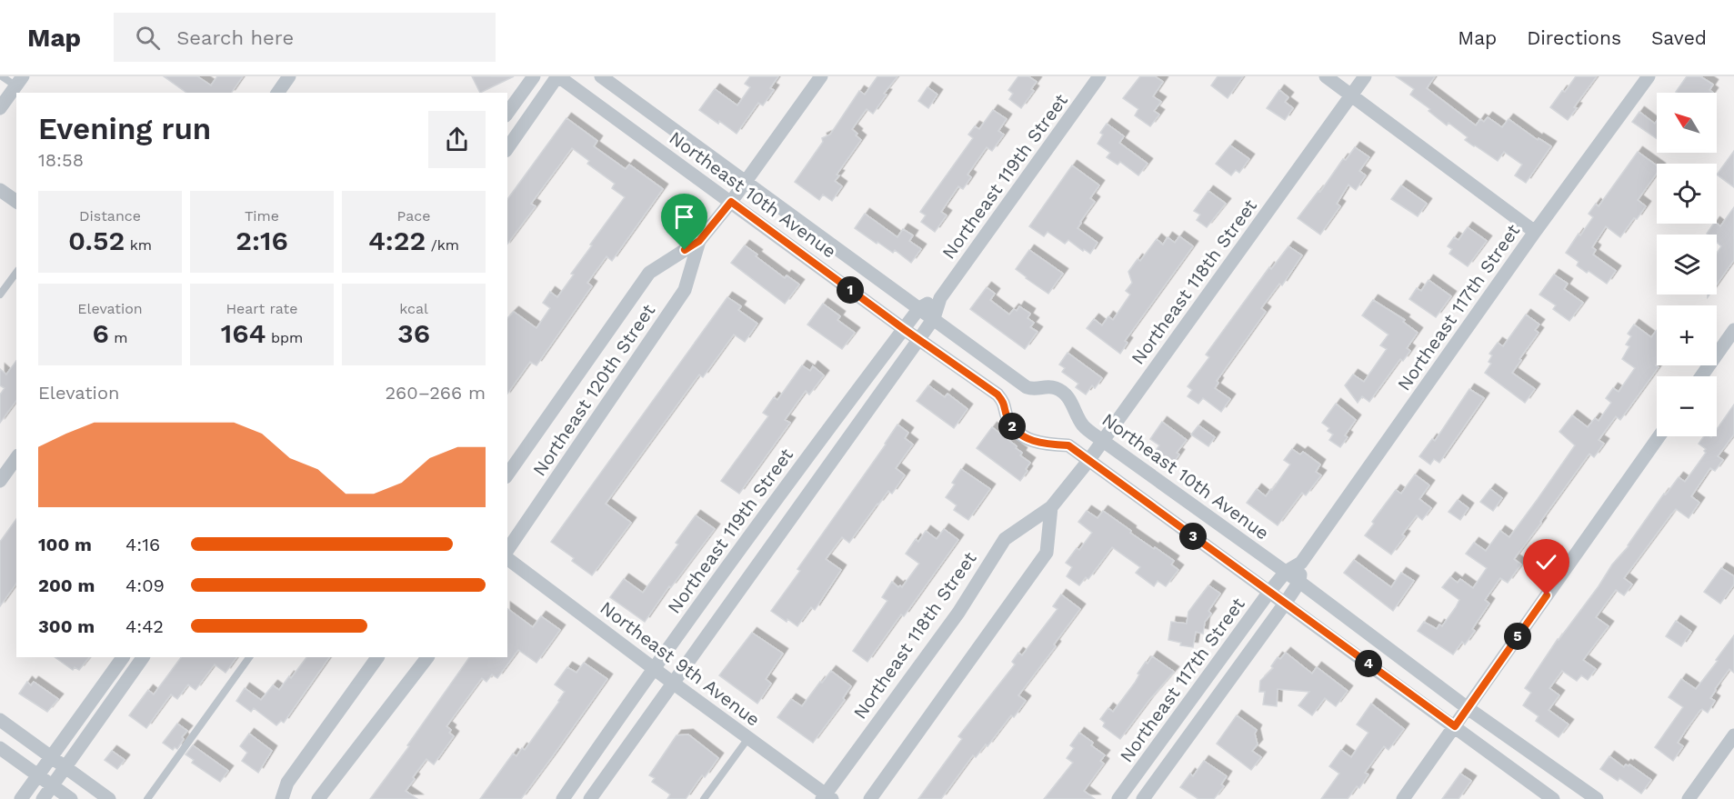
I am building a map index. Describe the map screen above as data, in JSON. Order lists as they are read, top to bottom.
{
  "streets": {
    "street": [
      "Northeast 119th Street",
      "Northeast 10th Avenue",
      "Northeast 118th Street",
      "Northeast 117th Street",
      "Northeast 120th Street",
      "Northeast 9th Avenue"
    ]
  },
  "crossings": [
    ["Northeast 119th Street", "Northeast 10th Avenue"],
    ["Northeast 119th Street", "Northeast 9th Avenue"],
    ["Northeast 10th Avenue", "Northeast 118th Street"],
    ["Northeast 10th Avenue", "Northeast 117th Street"],
    ["Northeast 10th Avenue", "Northeast 120th Street"],
    ["Northeast 118th Street", "Northeast 9th Avenue"]
  ],
  "north": "top left",
  "page": {
    "header": "Map",
    "search": "Search here",
    "nav": ["Map", "Directions", "Saved"],
    "map_buttons": ["+", "−"],
    "heading": ["Evening run", "18:58"],
    "stats": [
      ["Distance", "0.52 km"],
      ["Time", "2:16"],
      ["Pace", "4:22 /km"],
      ["Elevation", "6 m"],
      ["Heart rate", "164 bpm"],
      ["kcal", "36"]
    ],
    "pins": [
      "1",
      "2",
      "3",
      "5",
      "4"
    ],
    "chart": ["Elevation", "260–266 m"],
    "list": [
      {
        "name": "100 m",
        "note": "4:16"
      },
      {
        "name": "200 m",
        "note": "4:09"
      },
      {
        "name": "300 m",
        "note": "4:42"
      }
    ]
  }
}
